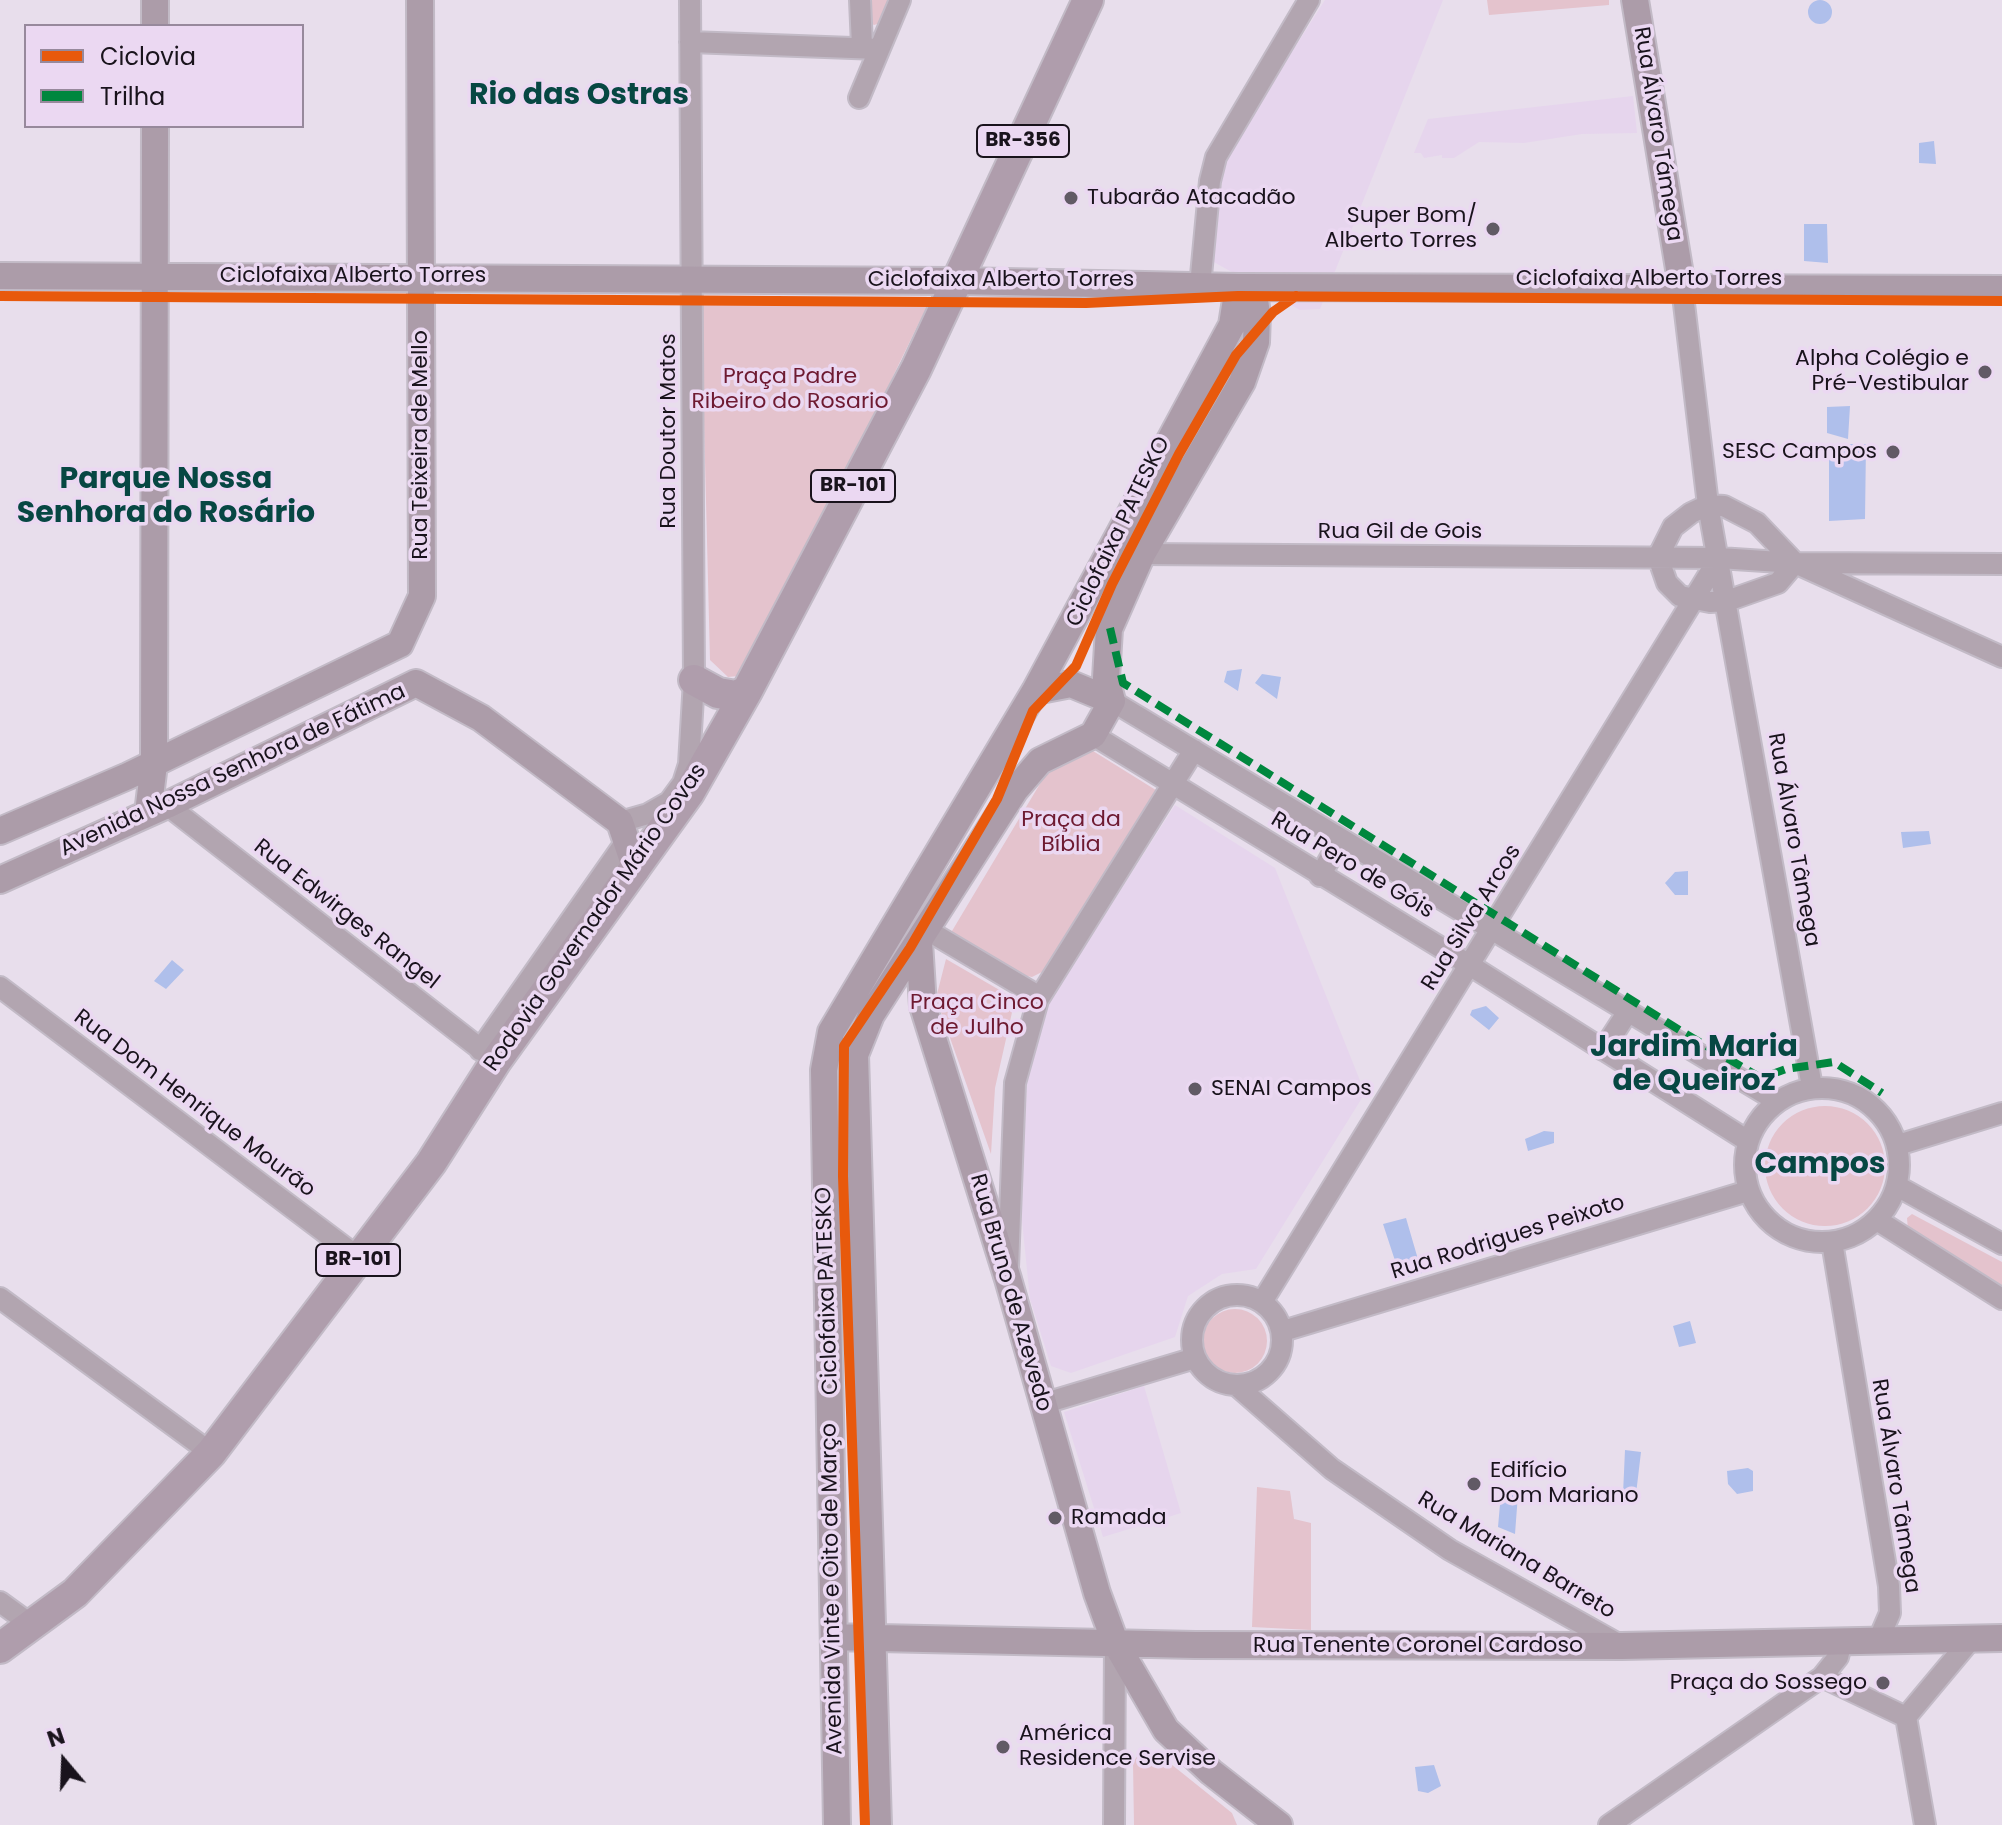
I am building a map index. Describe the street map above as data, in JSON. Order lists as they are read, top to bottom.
{
  "streets": {
    "highway": ["BR-356", "BR-101", "Rodovia Governador Mário Covas"],
    "main road": [
      "Rua Álvaro Támega",
      "Rua Teixeira de Mello",
      "Avenida Nossa Senhora de Fátima",
      "Rua Bruno de Azevedo",
      "Avenida Vinte e Oito de Março",
      "Rua Tenente Coronel Cardoso"
    ],
    "street": [
      "Rua Doutor Matos",
      "Rua Gil de Gois",
      "Rua Álvaro Tâmega",
      "Rua Pero de Góis",
      "Rua Edwirges Rangel",
      "Rua Silva Arcos",
      "Rua Dom Henrique Mourão",
      "Rua Rodrigues Peixoto",
      "Rua Mariana Barreto"
    ],
    "cycle path": ["Ciclofaixa Alberto Torres", "Ciclofaixa PATESKO"]
  },
  "crossings": [
    ["Rua Álvaro Támega", "Rua Gil de Gois"],
    ["Rua Álvaro Támega", "Rua Álvaro Tâmega"],
    ["Rua Álvaro Támega", "Rua Silva Arcos"],
    ["Rua Teixeira de Mello", "Avenida Nossa Senhora de Fátima"],
    ["Rua Gil de Gois", "Rua Silva Arcos"],
    ["Avenida Nossa Senhora de Fátima", "Rua Edwirges Rangel"],
    ["Rua Álvaro Tâmega", "Rua Pero de Góis"],
    ["Rua Álvaro Tâmega", "Rua Rodrigues Peixoto"],
    ["Rua Álvaro Tâmega", "Rua Tenente Coronel Cardoso"],
    ["Rua Pero de Góis", "Rua Silva Arcos"],
    ["Rua Pero de Góis", "Rua Rodrigues Peixoto"],
    ["Rua Pero de Góis", "Avenida Vinte e Oito de Março"],
    ["Rua Edwirges Rangel", "Rodovia Governador Mário Covas"],
    ["Rodovia Governador Mário Covas", "Rua Dom Henrique Mourão"],
    ["Rua Silva Arcos", "Rua Rodrigues Peixoto"],
    ["Rua Silva Arcos", "Rua Mariana Barreto"],
    ["Rua Rodrigues Peixoto", "Rua Mariana Barreto"],
    ["Rua Bruno de Azevedo", "Avenida Vinte e Oito de Março"],
    ["Rua Bruno de Azevedo", "Rua Tenente Coronel Cardoso"],
    ["Rua Mariana Barreto", "Rua Tenente Coronel Cardoso"],
    ["Avenida Vinte e Oito de Março", "Rua Tenente Coronel Cardoso"]
  ],
  "districts": [
    "Rio das Ostras",
    "Parque Nossa Senhora do Rosário",
    "Jardim Maria de Queiroz",
    "Campos"
  ],
  "parks": ["Praça Padre Ribeiro do Rosario", "Praça da Bíblia", "Praça Cinco de Julho"],
  "places": [
    "Tubarão Atacadão",
    "Super Bom/ Alberto Torres",
    "Alpha Colégio e Pré-Vestibular",
    "SESC Campos",
    "SENAI Campos",
    "Edifício Dom Mariano",
    "Ramada",
    "Praça do Sossego",
    "América Residence Servise"
  ],
  "legend": ["Ciclovia", "Trilha"],
  "north": "top"
}
